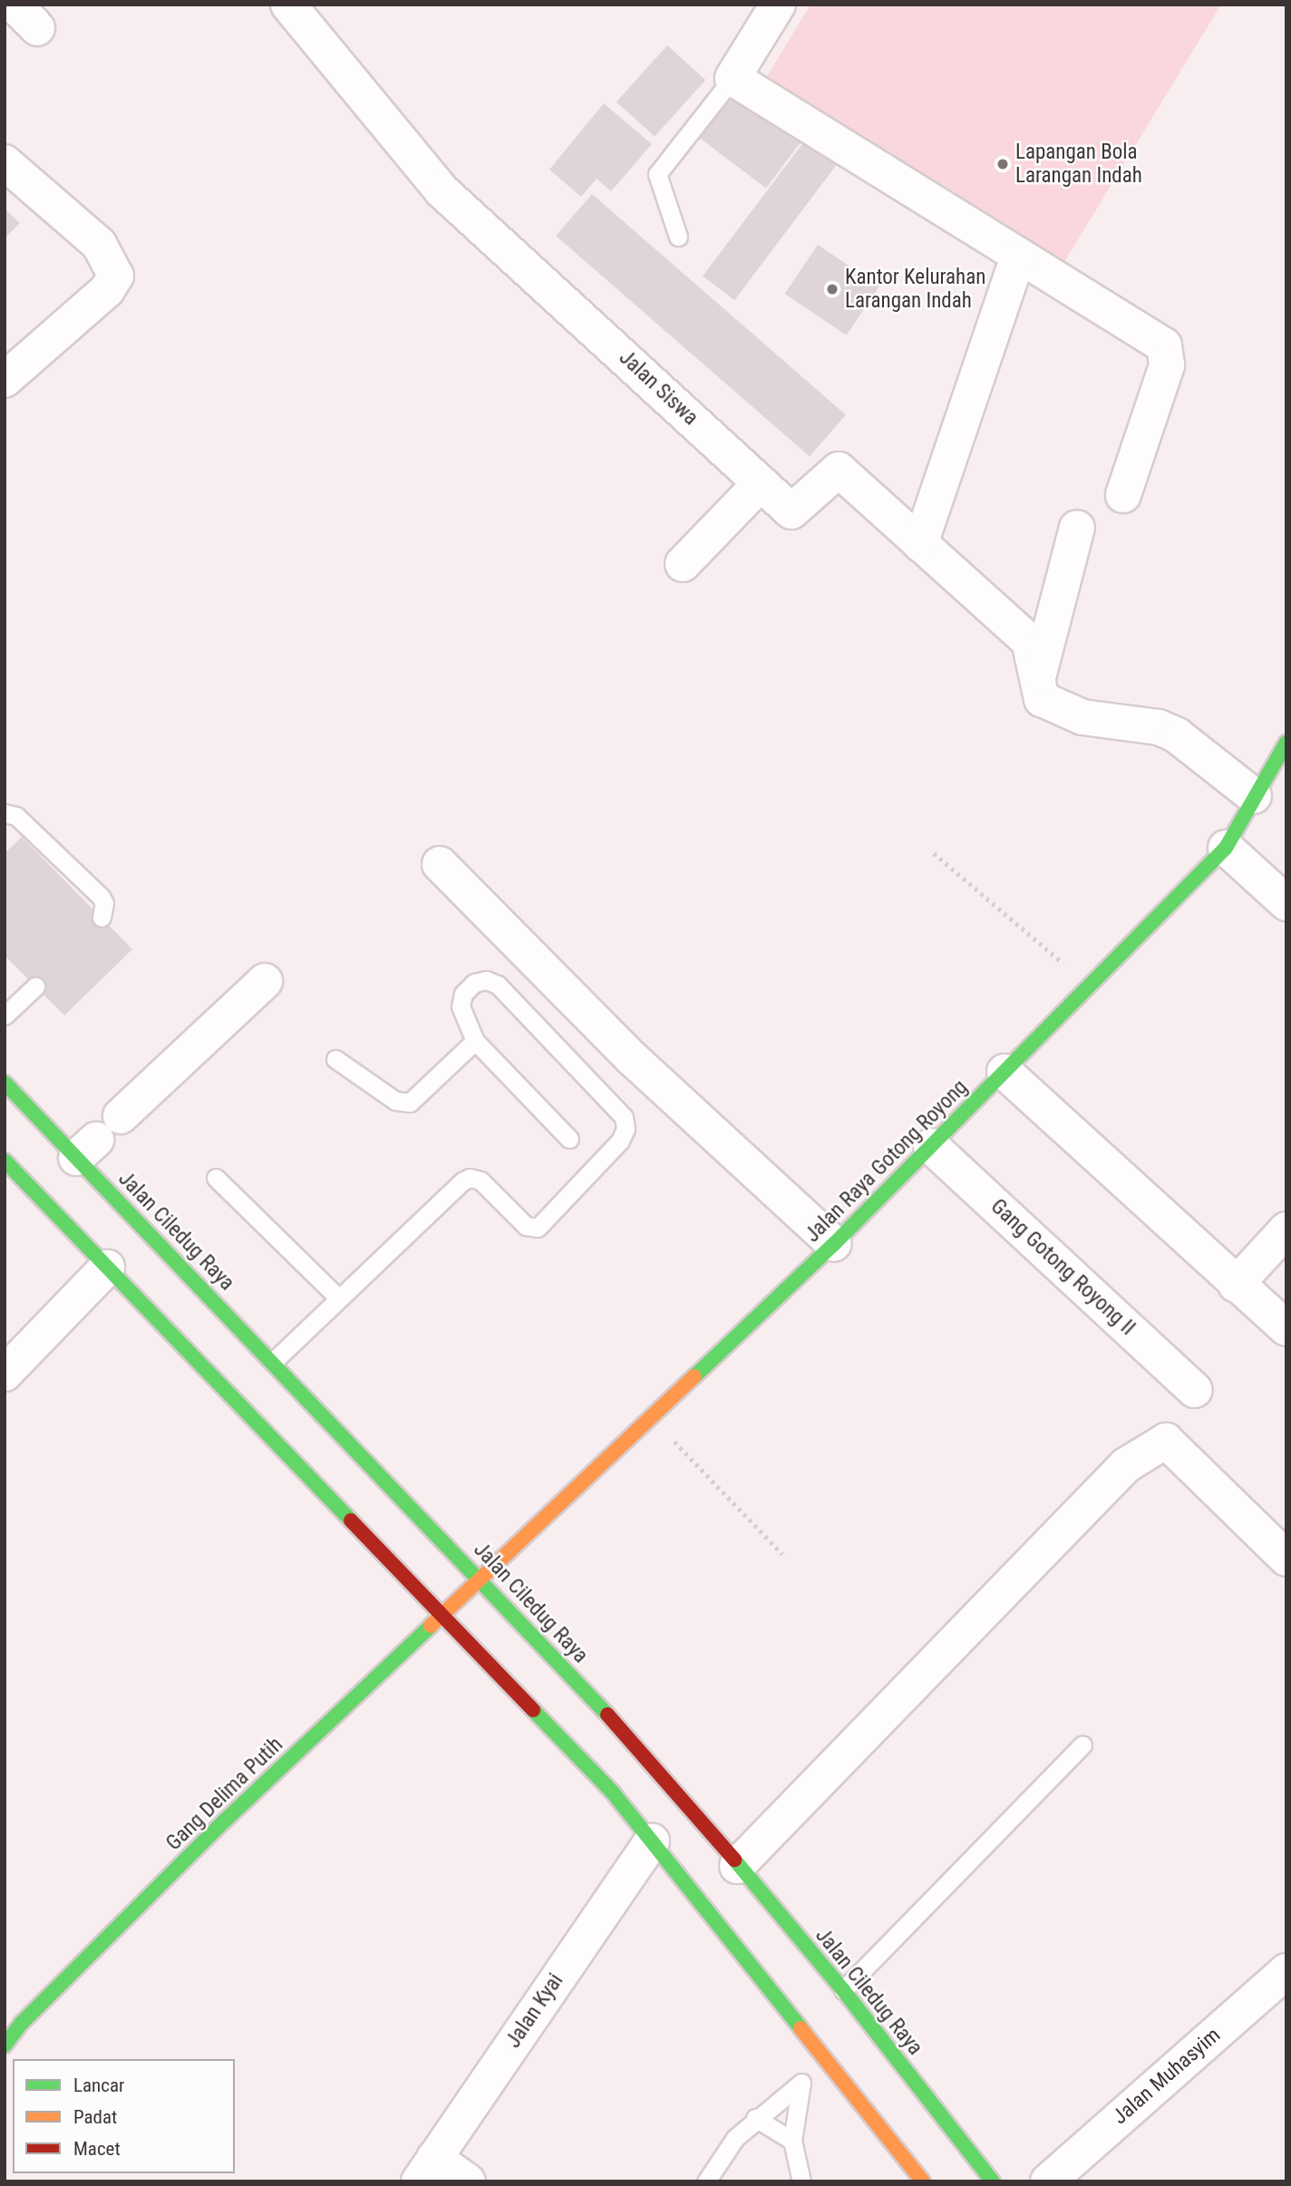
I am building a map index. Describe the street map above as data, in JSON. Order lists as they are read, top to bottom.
{
  "streets": {
    "main road": ["Jalan Raya Gotong Royong", "Jalan Ciledug Raya", "Gang Delima Putih"],
    "street": [
      "Jalan Siswa",
      "Gang Gotong Royong II",
      "Jalan Kyai",
      "Jalan Muhasyim"
    ]
  },
  "crossings": [
    ["Jalan Siswa", "Jalan Raya Gotong Royong"],
    ["Jalan Raya Gotong Royong", "Jalan Ciledug Raya"],
    ["Jalan Raya Gotong Royong", "Gang Gotong Royong II"],
    ["Jalan Raya Gotong Royong", "Gang Delima Putih"],
    ["Jalan Ciledug Raya", "Gang Delima Putih"]
  ],
  "places": ["Lapangan Bola Larangan Indah", "Kantor Kelurahan Larangan Indah"],
  "legend": ["Lancar", "Padat", "Macet"]
}
